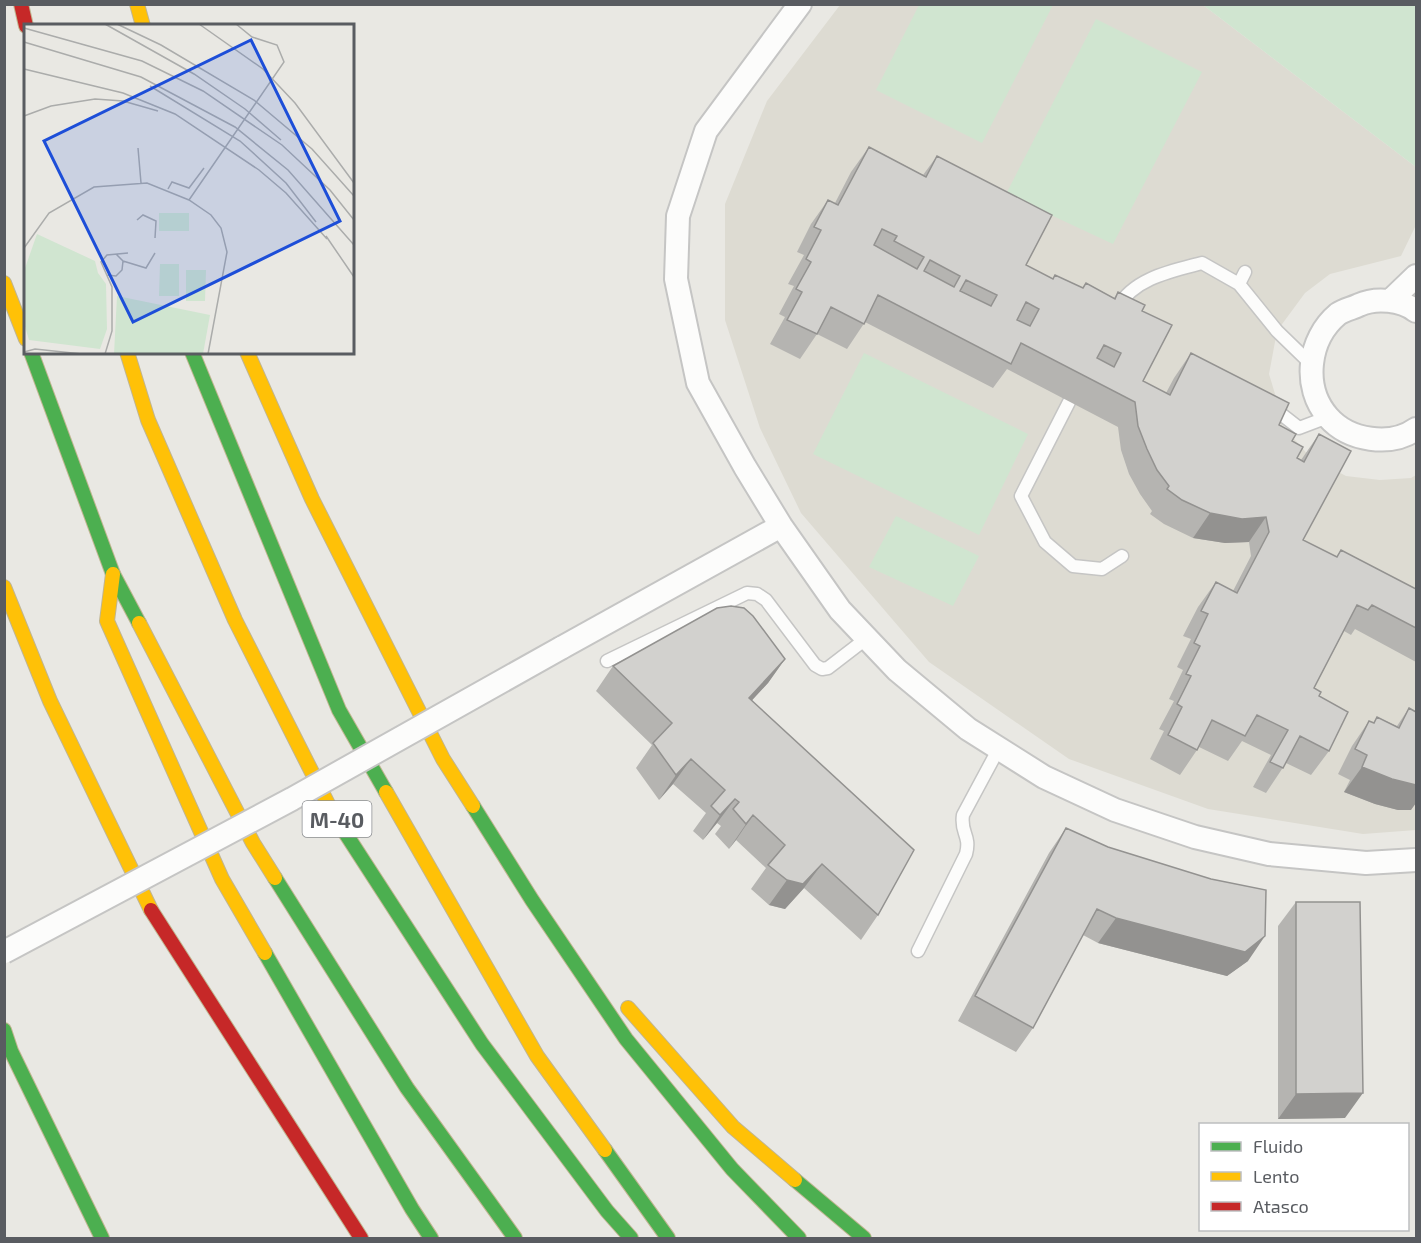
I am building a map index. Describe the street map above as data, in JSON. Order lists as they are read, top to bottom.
{
  "streets": {
    "highway": ["M-40"]
  },
  "legend": ["Fluido", "Lento", "Atasco"]
}
